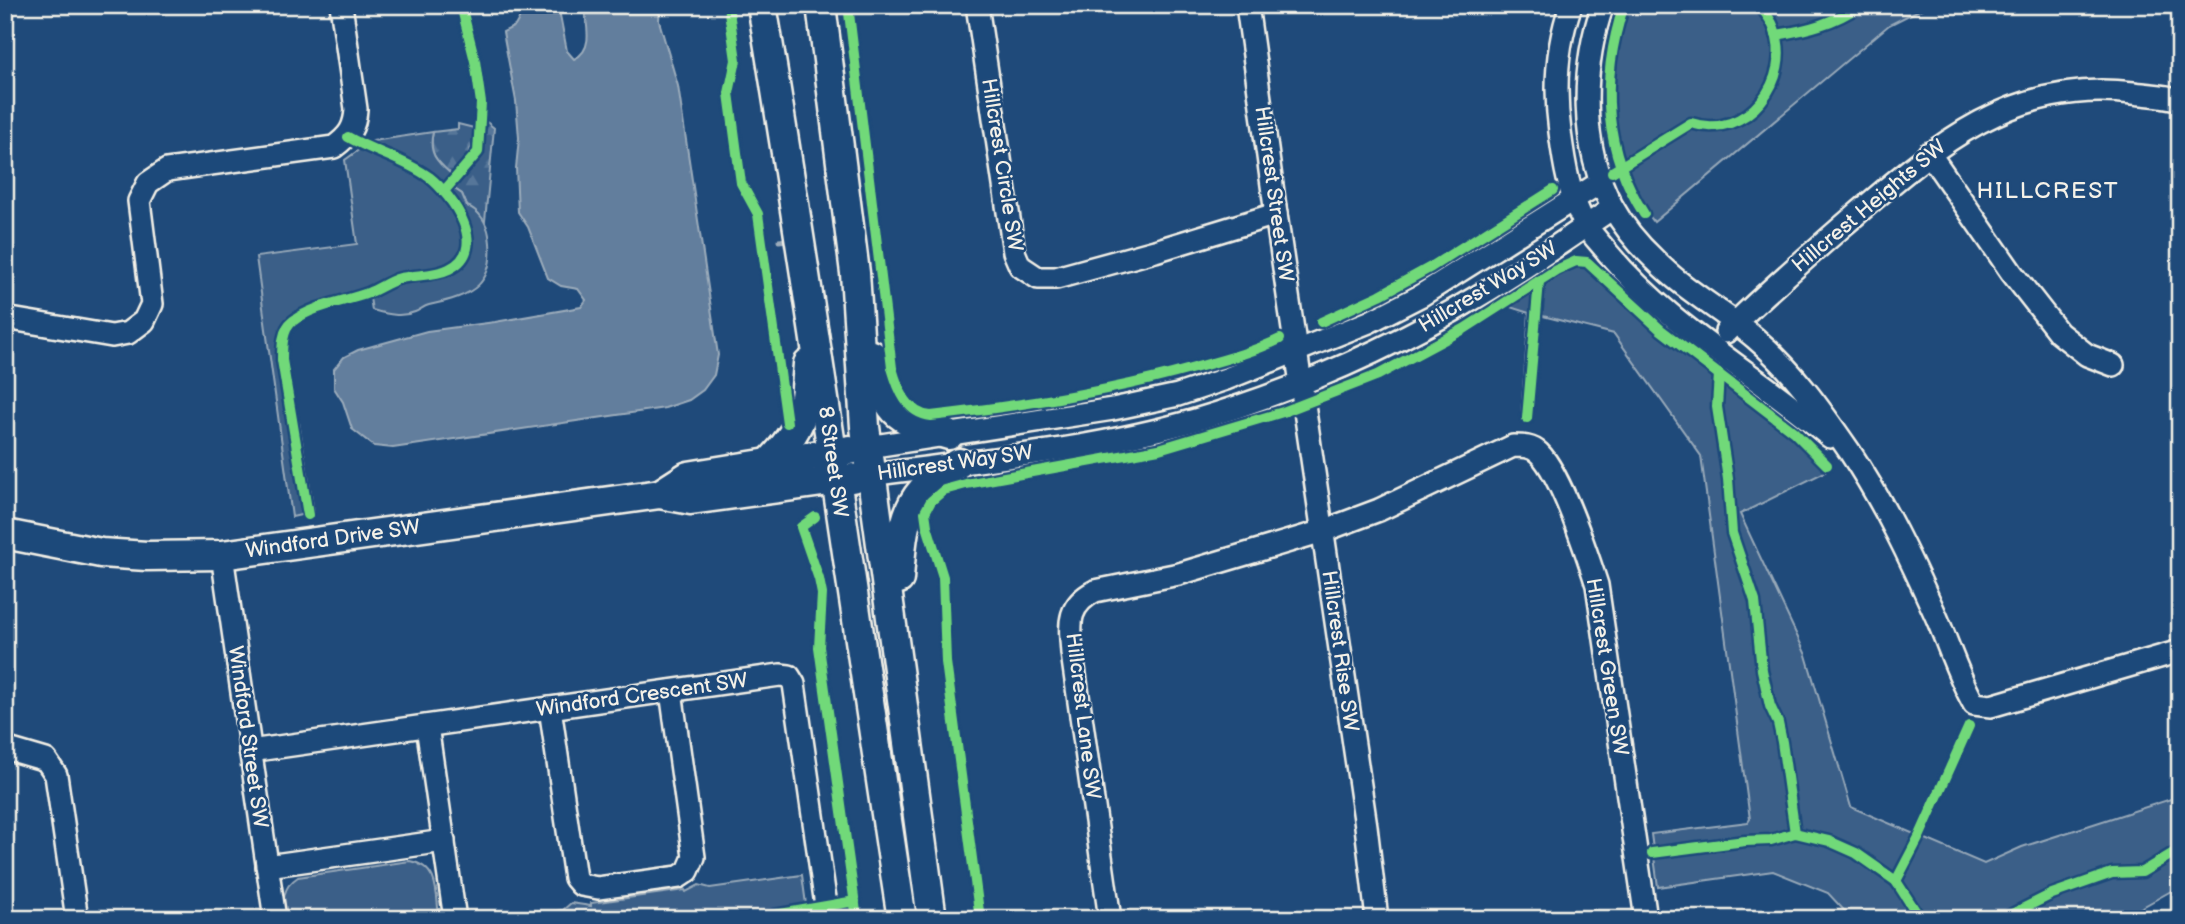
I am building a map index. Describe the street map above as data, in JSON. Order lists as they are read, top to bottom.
{
  "streets": {
    "main road": ["Hillcrest Way SW", "8 Street SW", "Windford Drive SW"],
    "street": [
      "Hillcrest Circle SW",
      "Hillcrest Street SW",
      "Hillcrest Heights SW",
      "Hillcrest Rise SW",
      "Hillcrest Green SW",
      "Windford Crescent SW",
      "Hillcrest Lane SW",
      "Windford Street SW"
    ]
  },
  "crossings": [
    ["Hillcrest Circle SW", "Hillcrest Street SW"],
    ["Hillcrest Street SW", "Hillcrest Way SW"],
    ["Hillcrest Street SW", "Hillcrest Rise SW"],
    ["Hillcrest Way SW", "8 Street SW"],
    ["Hillcrest Way SW", "Windford Drive SW"],
    ["Hillcrest Way SW", "Hillcrest Rise SW"],
    ["Windford Drive SW", "Windford Street SW"],
    ["Hillcrest Rise SW", "Hillcrest Green SW"],
    ["Hillcrest Rise SW", "Hillcrest Lane SW"],
    ["Hillcrest Green SW", "Hillcrest Lane SW"],
    ["Windford Crescent SW", "Windford Street SW"]
  ],
  "districts": ["HILLCREST"]
}
